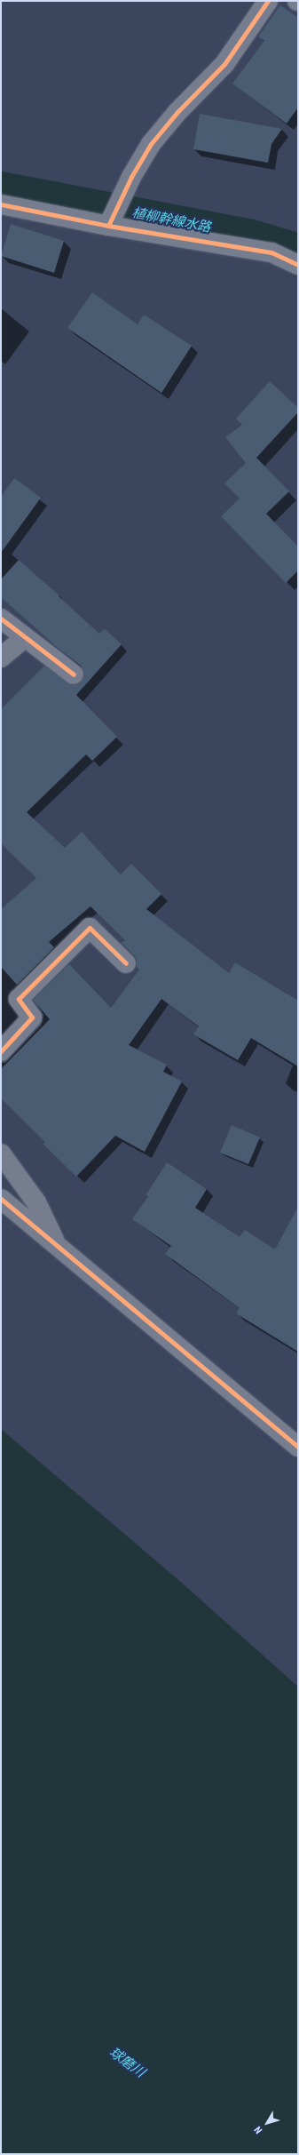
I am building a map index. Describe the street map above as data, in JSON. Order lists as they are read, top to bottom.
{
  "water": ["植柳幹線水路", "球磨川"],
  "north": "bottom left"
}
